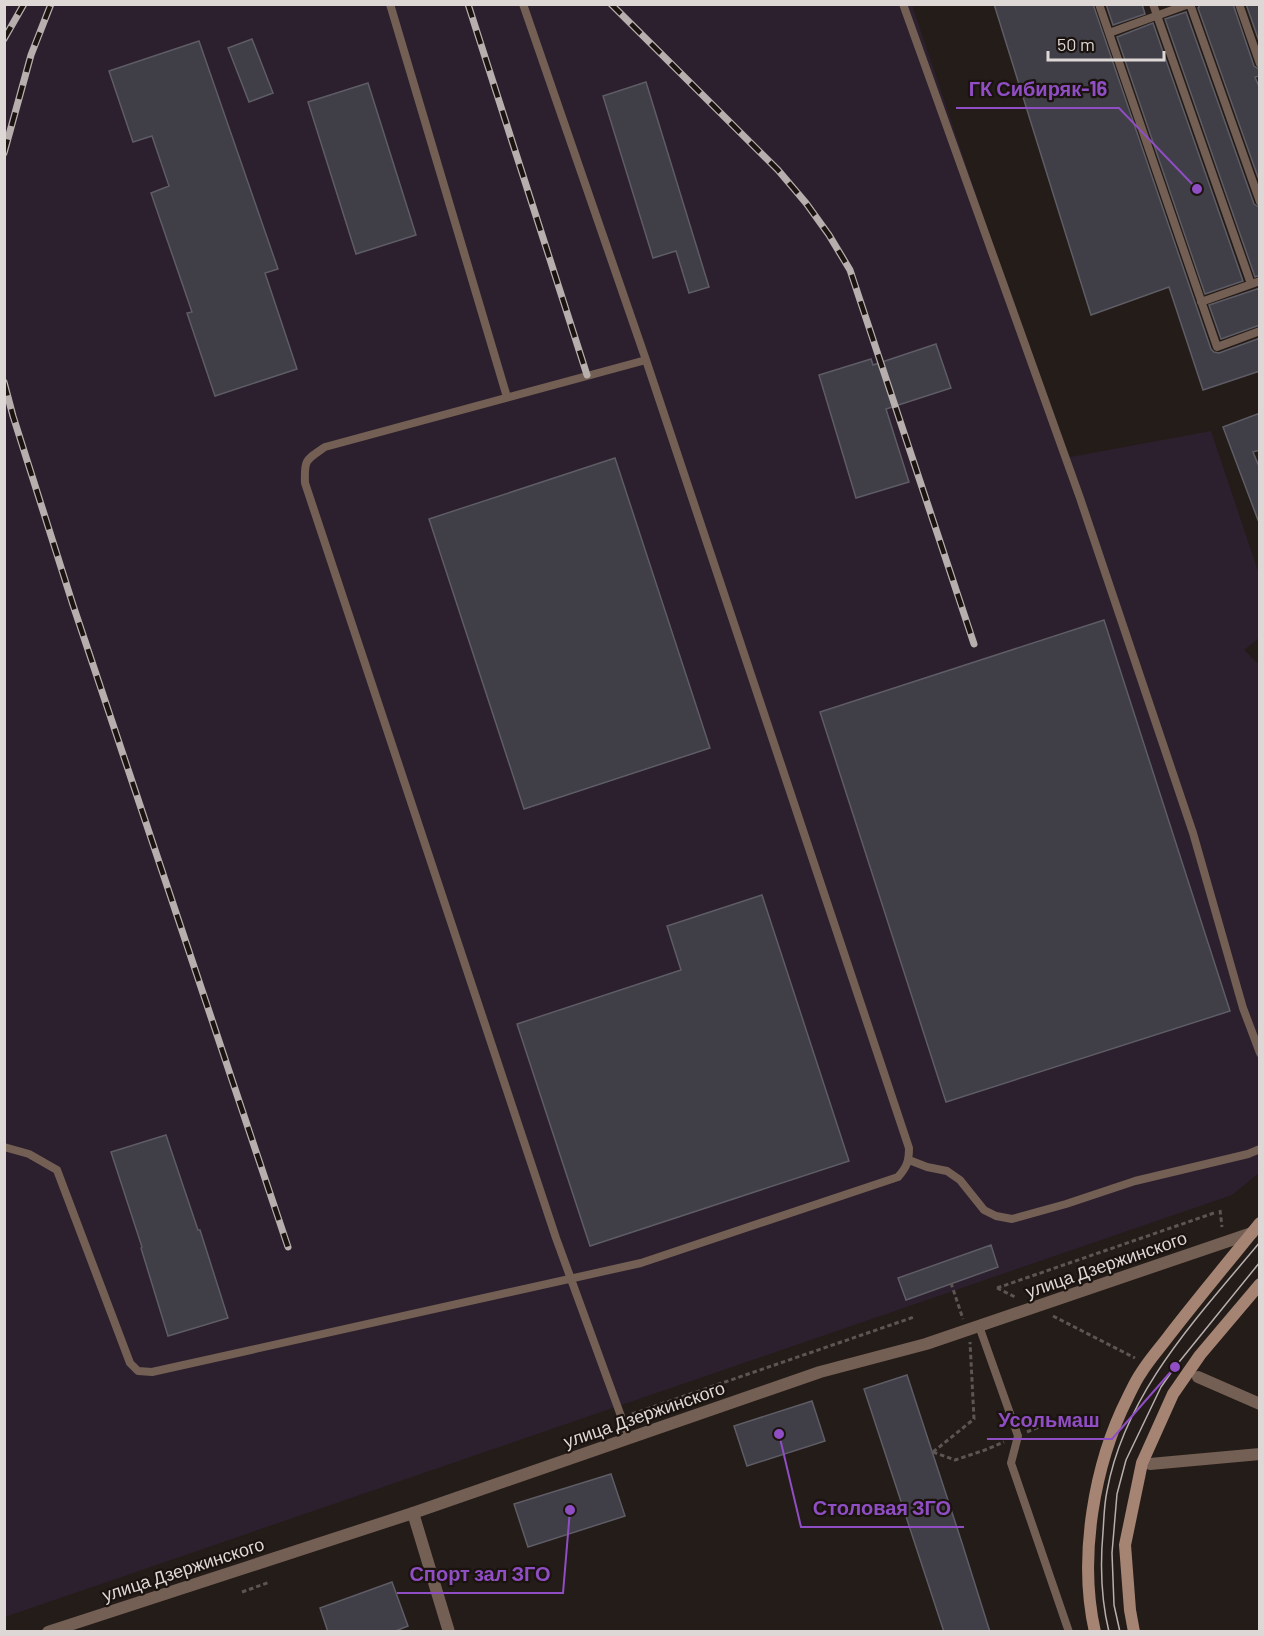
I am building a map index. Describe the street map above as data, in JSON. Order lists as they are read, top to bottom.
{
  "streets": {
    "street": ["улица Дзержинского"]
  },
  "places": [
    "ГК Сибиряк-16",
    "Усольмаш",
    "Столовая ЗГО",
    "Спорт зал ЗГО"
  ],
  "scale_bar": "50 m"
}
